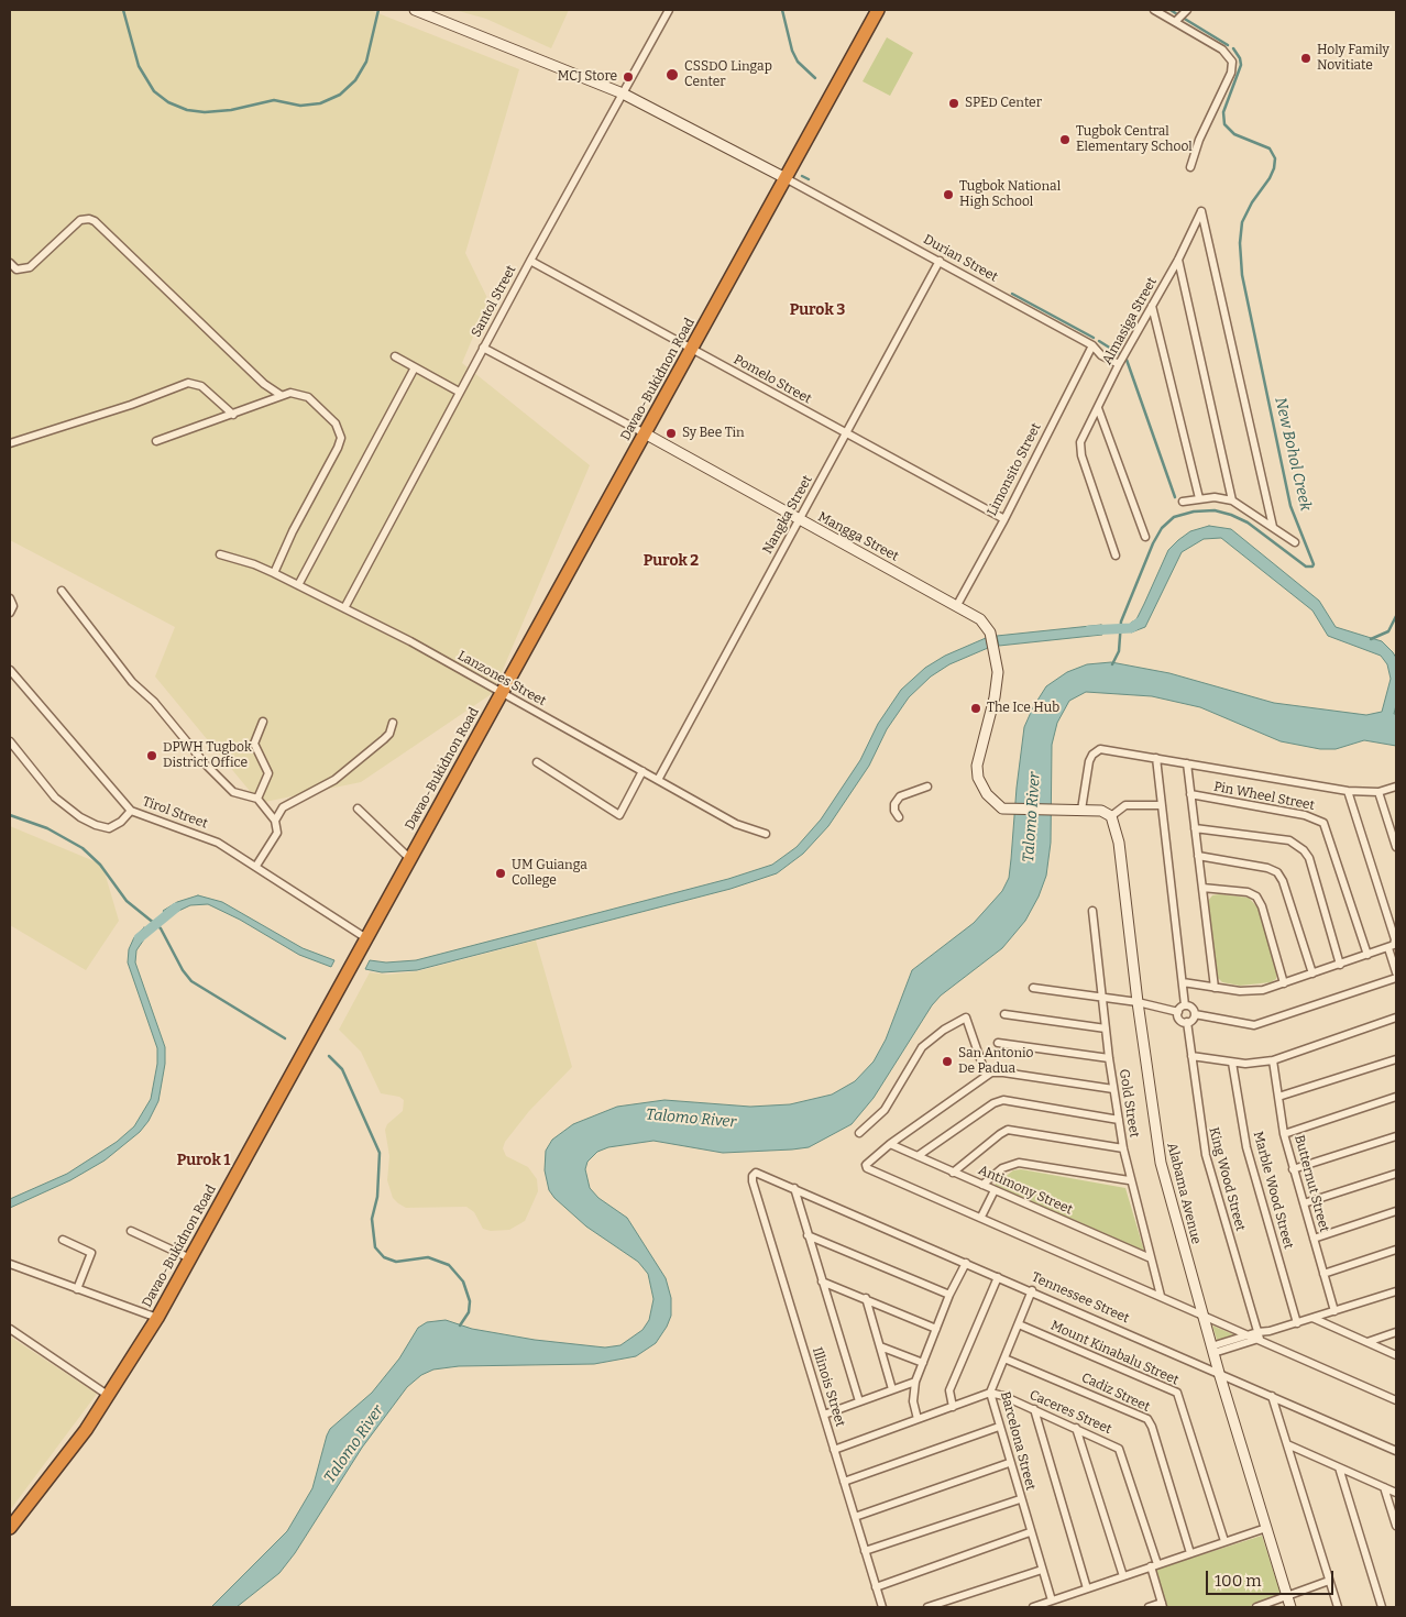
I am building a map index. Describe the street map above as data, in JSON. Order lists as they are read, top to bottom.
{
  "streets": {
    "highway": ["Davao-Bukidnon Road"],
    "street": [
      "Durian Street",
      "Santol Street",
      "Almasiga Street",
      "Pomelo Street",
      "Limonsito Street",
      "Nangka Street",
      "Mangga Street",
      "Lanzones Street",
      "Pin Wheel Street",
      "Tirol Street",
      "Gold Street",
      "King Wood Street",
      "Butternut Street",
      "Antimony Street",
      "Marble Wood Street",
      "Alabama Avenue",
      "Tennessee Street",
      "Mount Kinabalu Street",
      "Illinois Street",
      "Cadiz Street",
      "Caceres Street",
      "Barcelona Street"
    ]
  },
  "crossings": [
    ["Durian Street", "Almasiga Street"],
    ["Durian Street", "Davao-Bukidnon Road"],
    ["Durian Street", "Limonsito Street"],
    ["Durian Street", "Nangka Street"],
    ["Santol Street", "Pomelo Street"],
    ["Santol Street", "Mangga Street"],
    ["Santol Street", "Lanzones Street"],
    ["Davao-Bukidnon Road", "Pomelo Street"],
    ["Davao-Bukidnon Road", "Mangga Street"],
    ["Davao-Bukidnon Road", "Lanzones Street"],
    ["Davao-Bukidnon Road", "Tirol Street"],
    ["Pomelo Street", "Limonsito Street"],
    ["Pomelo Street", "Nangka Street"],
    ["Limonsito Street", "Mangga Street"],
    ["Nangka Street", "Mangga Street"],
    ["Nangka Street", "Lanzones Street"],
    ["Gold Street", "Antimony Street"],
    ["Alabama Avenue", "Tennessee Street"],
    ["Tennessee Street", "Illinois Street"],
    ["Tennessee Street", "Barcelona Street"],
    ["Mount Kinabalu Street", "Barcelona Street"],
    ["Cadiz Street", "Barcelona Street"],
    ["Caceres Street", "Barcelona Street"]
  ],
  "districts": ["Purok 3", "Purok 2", "Purok 1"],
  "water": ["New Bohol Creek", "Talomo River"],
  "places": [
    "Holy Family Novitiate",
    "CSSDO Lingap Center",
    "MCJ Store",
    "SPED Center",
    "Tugbok Central Elementary School",
    "Tugbok National High School",
    "Sy Bee Tin",
    "The Ice Hub",
    "DPWH Tugbok District Office",
    "UM Guianga College",
    "San Antonio De Padua"
  ],
  "scale_bar": "100 m"
}
